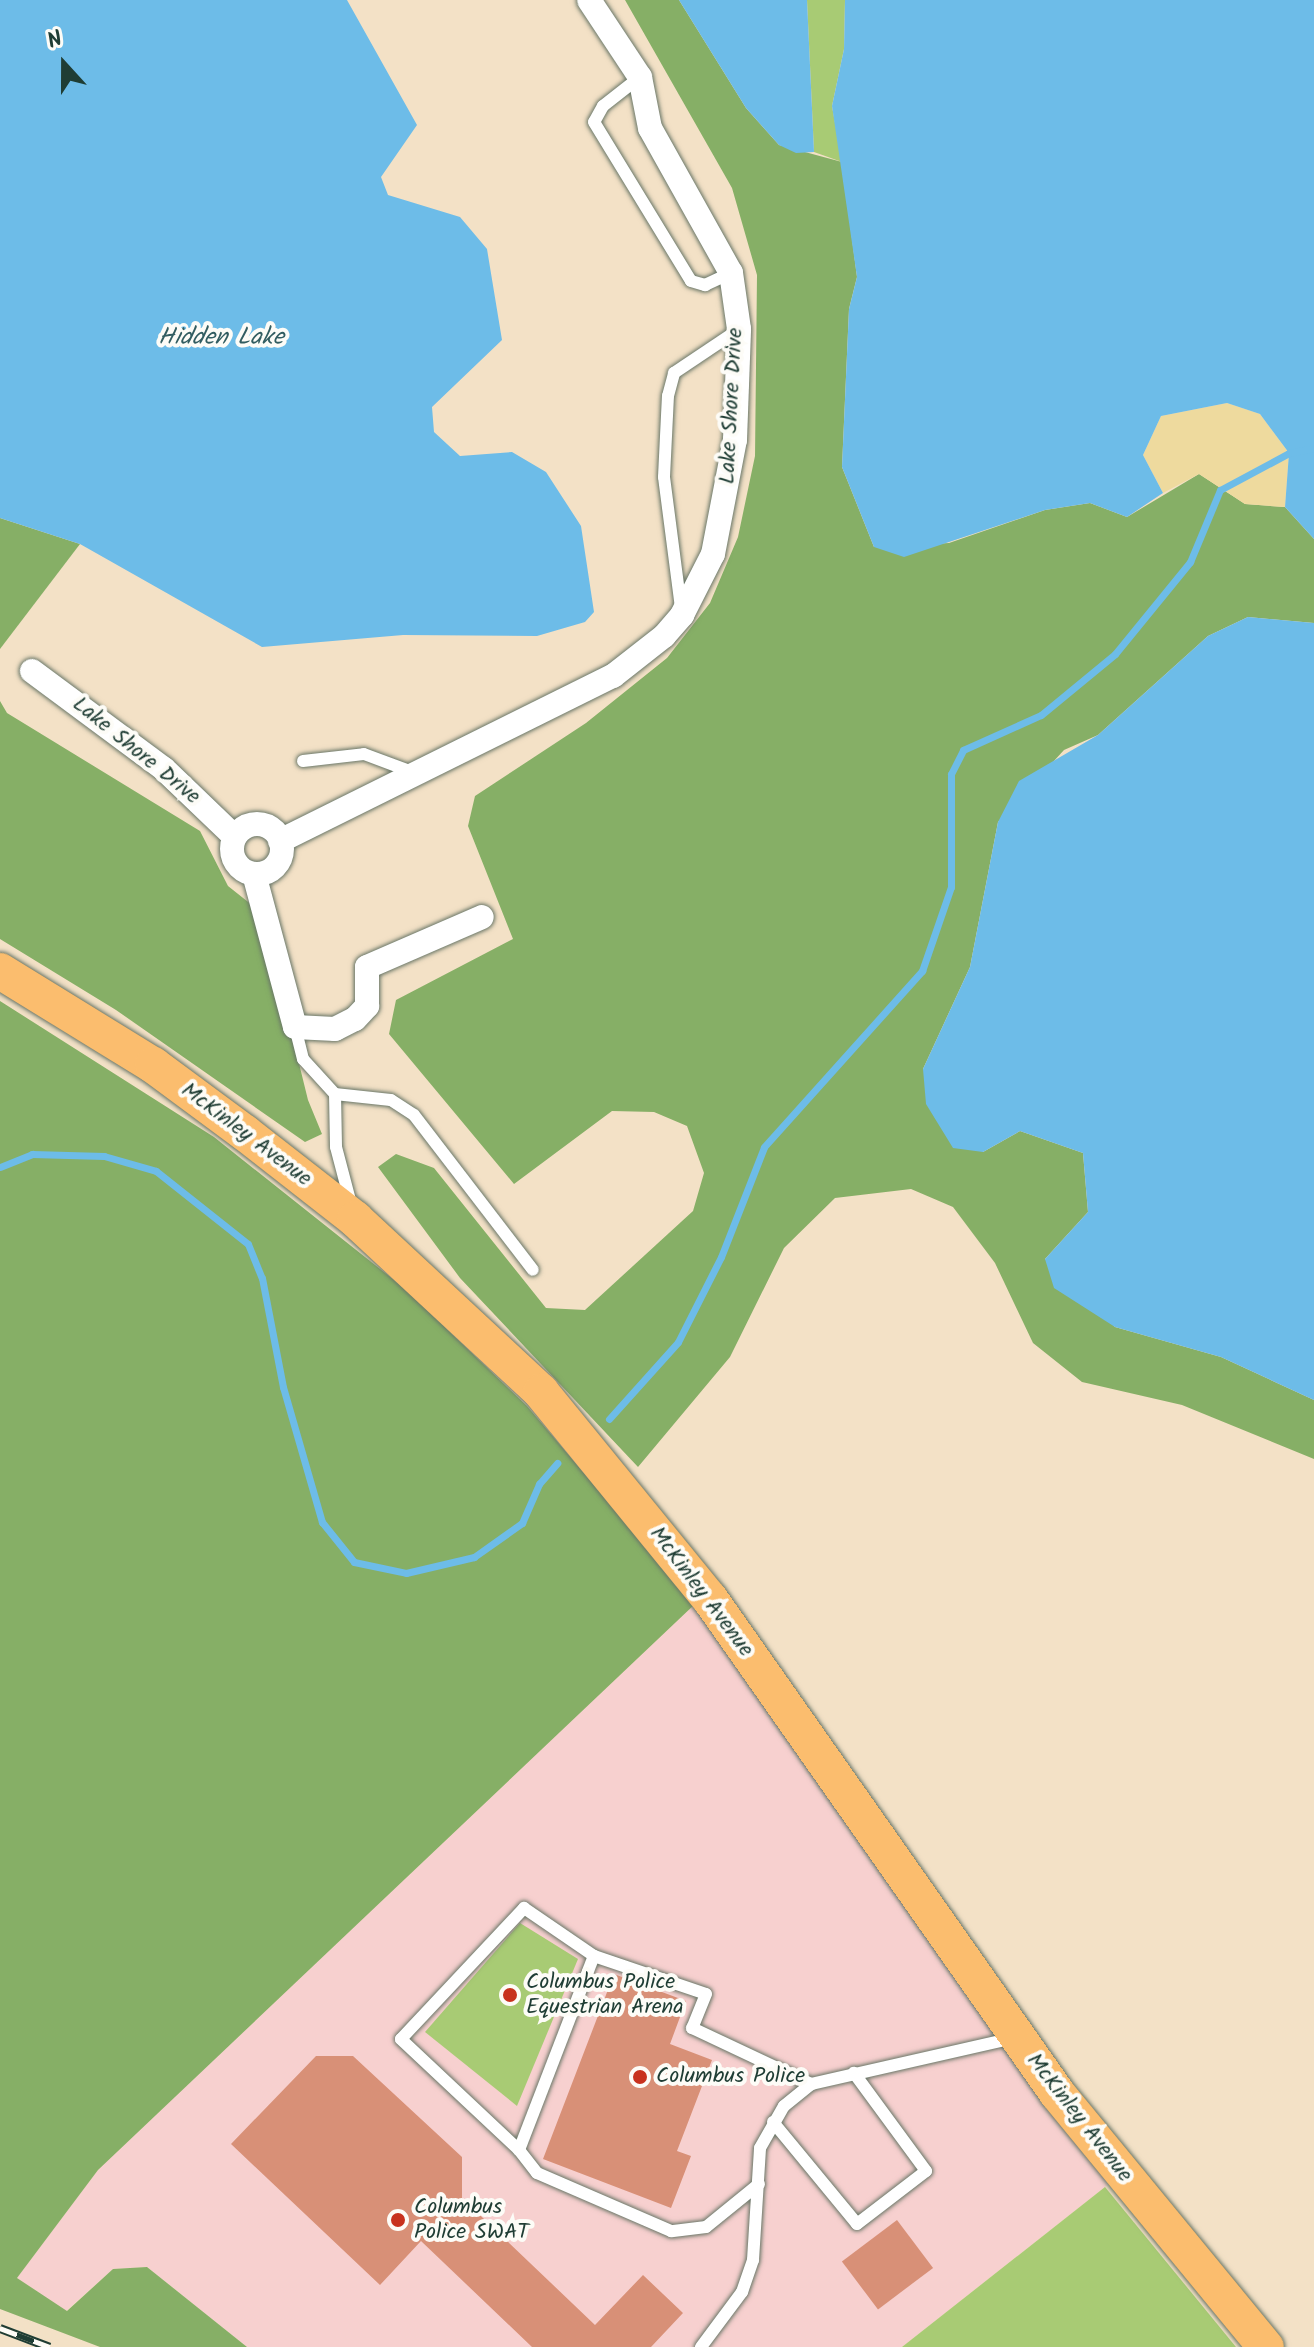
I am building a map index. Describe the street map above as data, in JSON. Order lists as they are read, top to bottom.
{
  "streets": {
    "main road": ["McKinley Avenue"],
    "street": ["Lake Shore Drive"]
  },
  "water": ["Hidden Lake"],
  "places": ["Columbus Police Equestrian Arena", "Columbus Police", "Columbus Police SWAT"],
  "north": "top"
}
